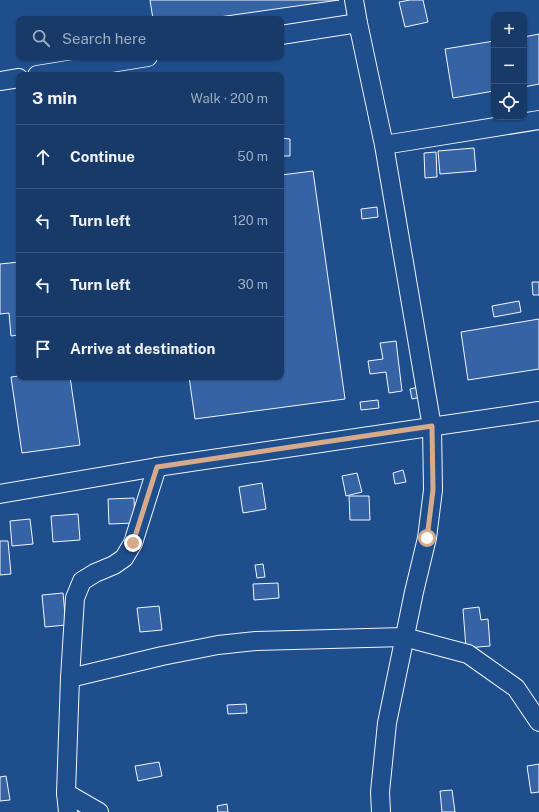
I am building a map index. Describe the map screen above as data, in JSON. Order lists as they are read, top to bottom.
{
  "page": {
    "map_buttons": ["+", "−"],
    "search": "Search here",
    "heading": ["3 min", "Walk · 200 m"],
    "list": [
      ["Continue", "50 m"],
      ["Turn left", "120 m"],
      ["Turn left", "30 m"],
      "Arrive at destination"
    ]
  }
}
